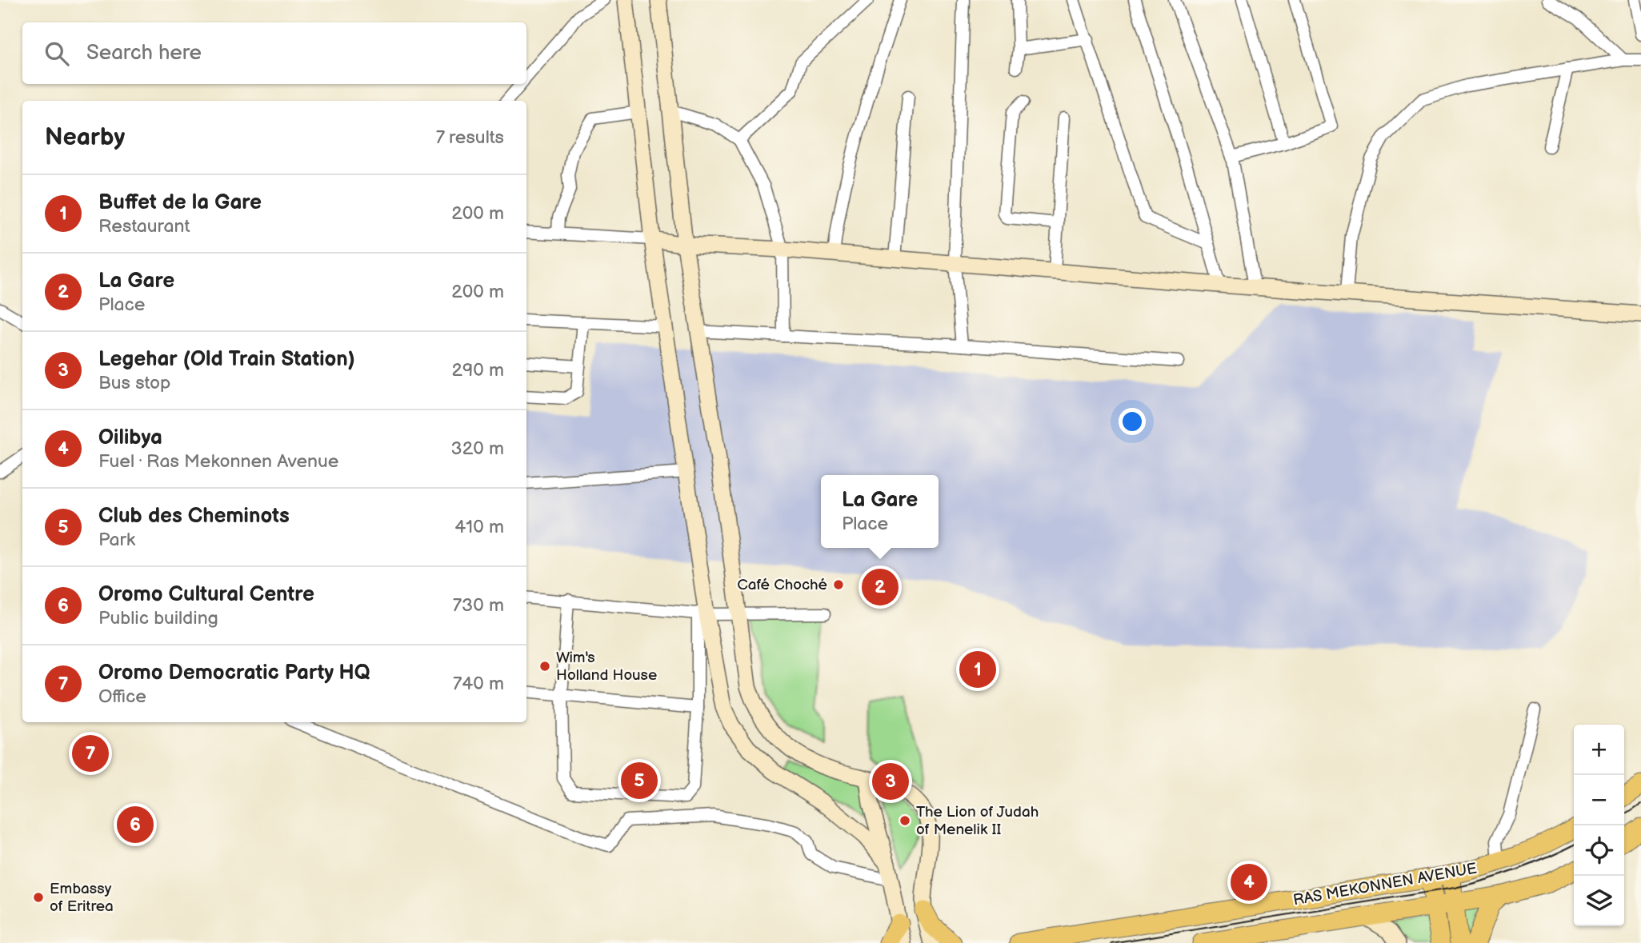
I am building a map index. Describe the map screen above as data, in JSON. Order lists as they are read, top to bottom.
{
  "streets": {
    "main road": ["RAS MEKONNEN AVENUE"]
  },
  "places": [
    "Café Choché",
    "Wim's Holland House",
    "The Lion of Judah of Menelik II",
    "Embassy of Eritrea"
  ],
  "page": {
    "search": "Search here",
    "heading": ["Nearby", "7 results"],
    "list": [
      {
        "mark": "1",
        "name": "Buffet de la Gare",
        "note": "Restaurant",
        "value": "200 m"
      },
      {
        "mark": "2",
        "name": "La Gare",
        "note": "Place",
        "value": "200 m"
      },
      {
        "mark": "3",
        "name": "Legehar (Old Train Station)",
        "note": "Bus stop",
        "value": "290 m"
      },
      {
        "mark": "4",
        "name": "Oilibya",
        "note": "Fuel · Ras Mekonnen Avenue",
        "value": "320 m"
      },
      {
        "mark": "5",
        "name": "Club des Cheminots",
        "note": "Park",
        "value": "410 m"
      },
      {
        "mark": "6",
        "name": "Oromo Cultural Centre",
        "note": "Public building",
        "value": "730 m"
      },
      {
        "mark": "7",
        "name": "Oromo Democratic Party HQ",
        "note": "Office",
        "value": "740 m"
      }
    ],
    "popup": ["La Gare", "Place"],
    "pins": [
      "2",
      "1",
      "7",
      "5",
      "3",
      "6",
      "4"
    ],
    "map_buttons": ["+", "−"]
  }
}
